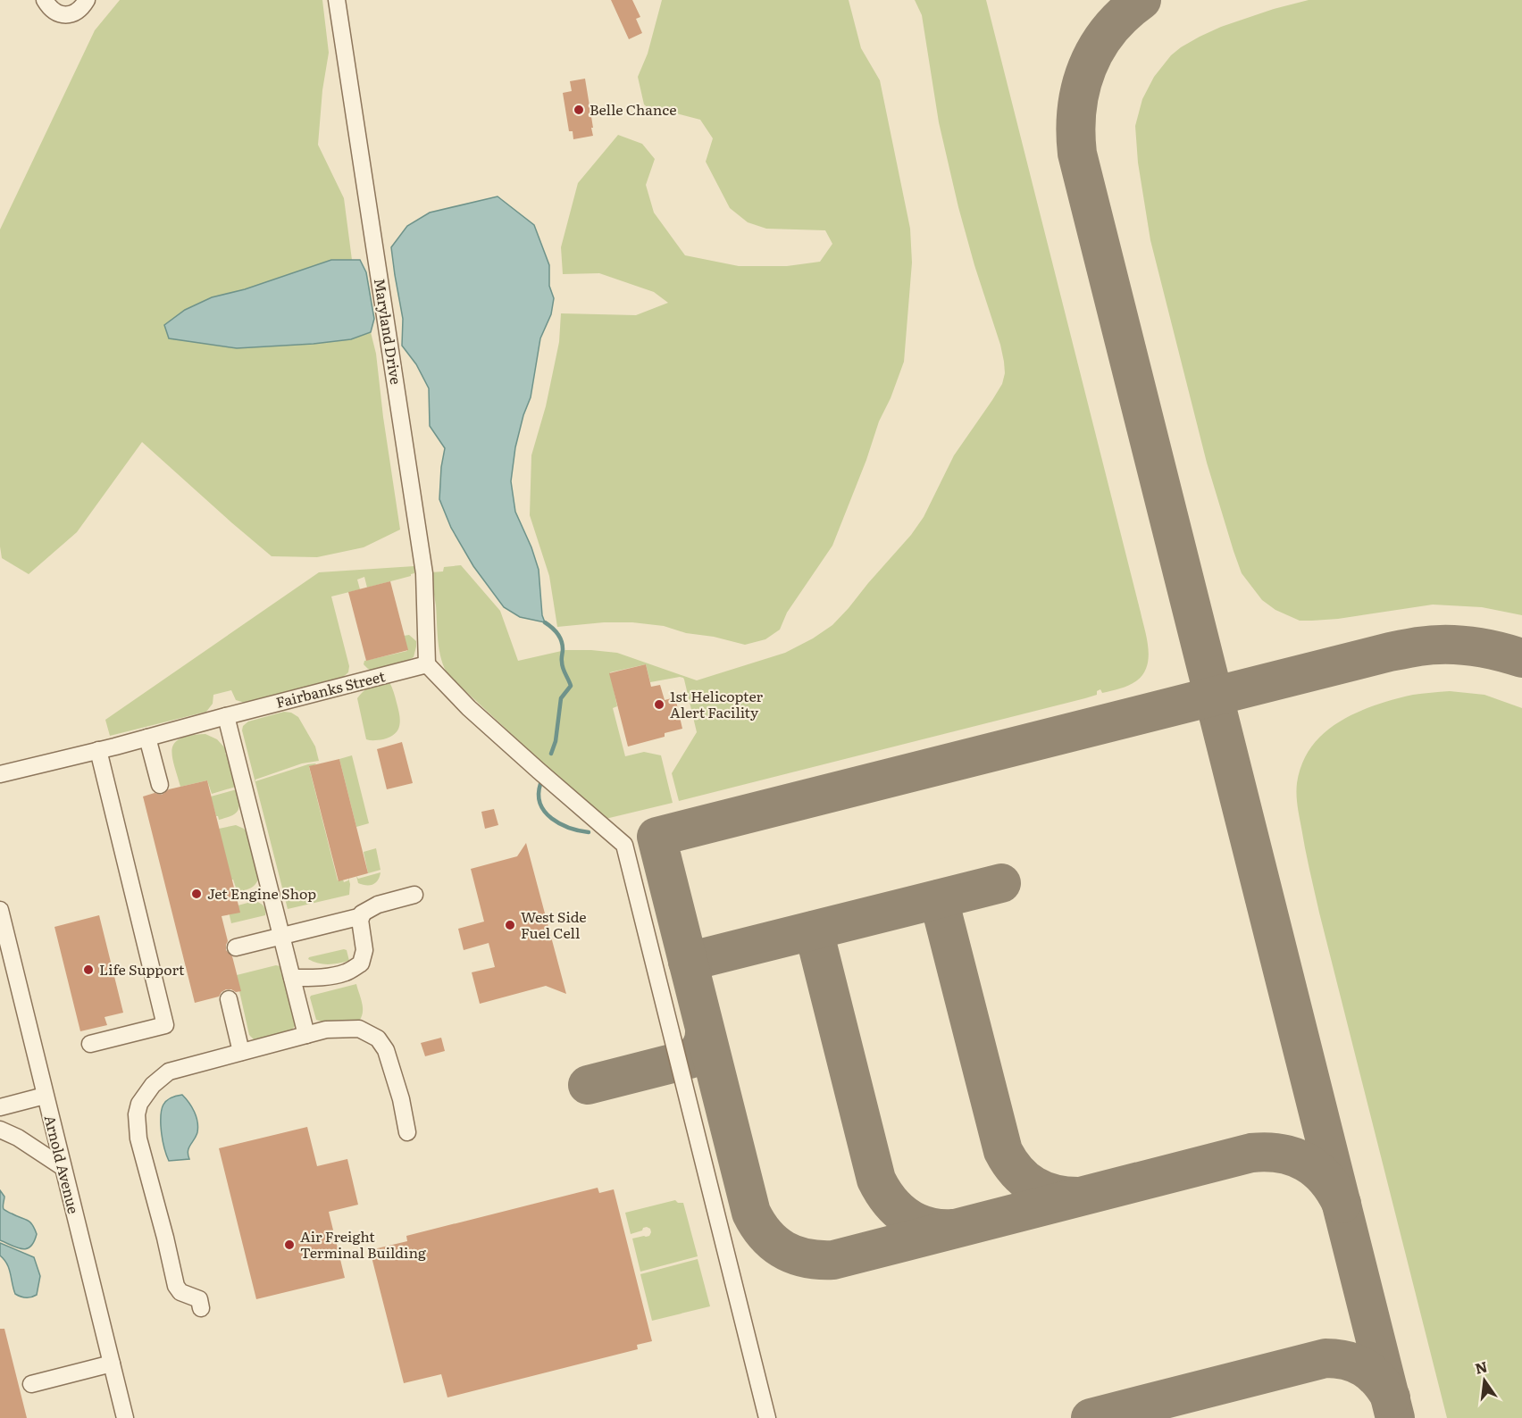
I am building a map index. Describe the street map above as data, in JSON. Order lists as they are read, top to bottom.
{
  "streets": {
    "street": ["Maryland Drive", "Fairbanks Street", "Arnold Avenue"]
  },
  "crossings": [
    ["Maryland Drive", "Fairbanks Street"]
  ],
  "places": [
    "Belle Chance",
    "1st Helicopter Alert Facility",
    "Jet Engine Shop",
    "West Side Fuel Cell",
    "Life Support",
    "Air Freight Terminal Building"
  ],
  "north": "top"
}
